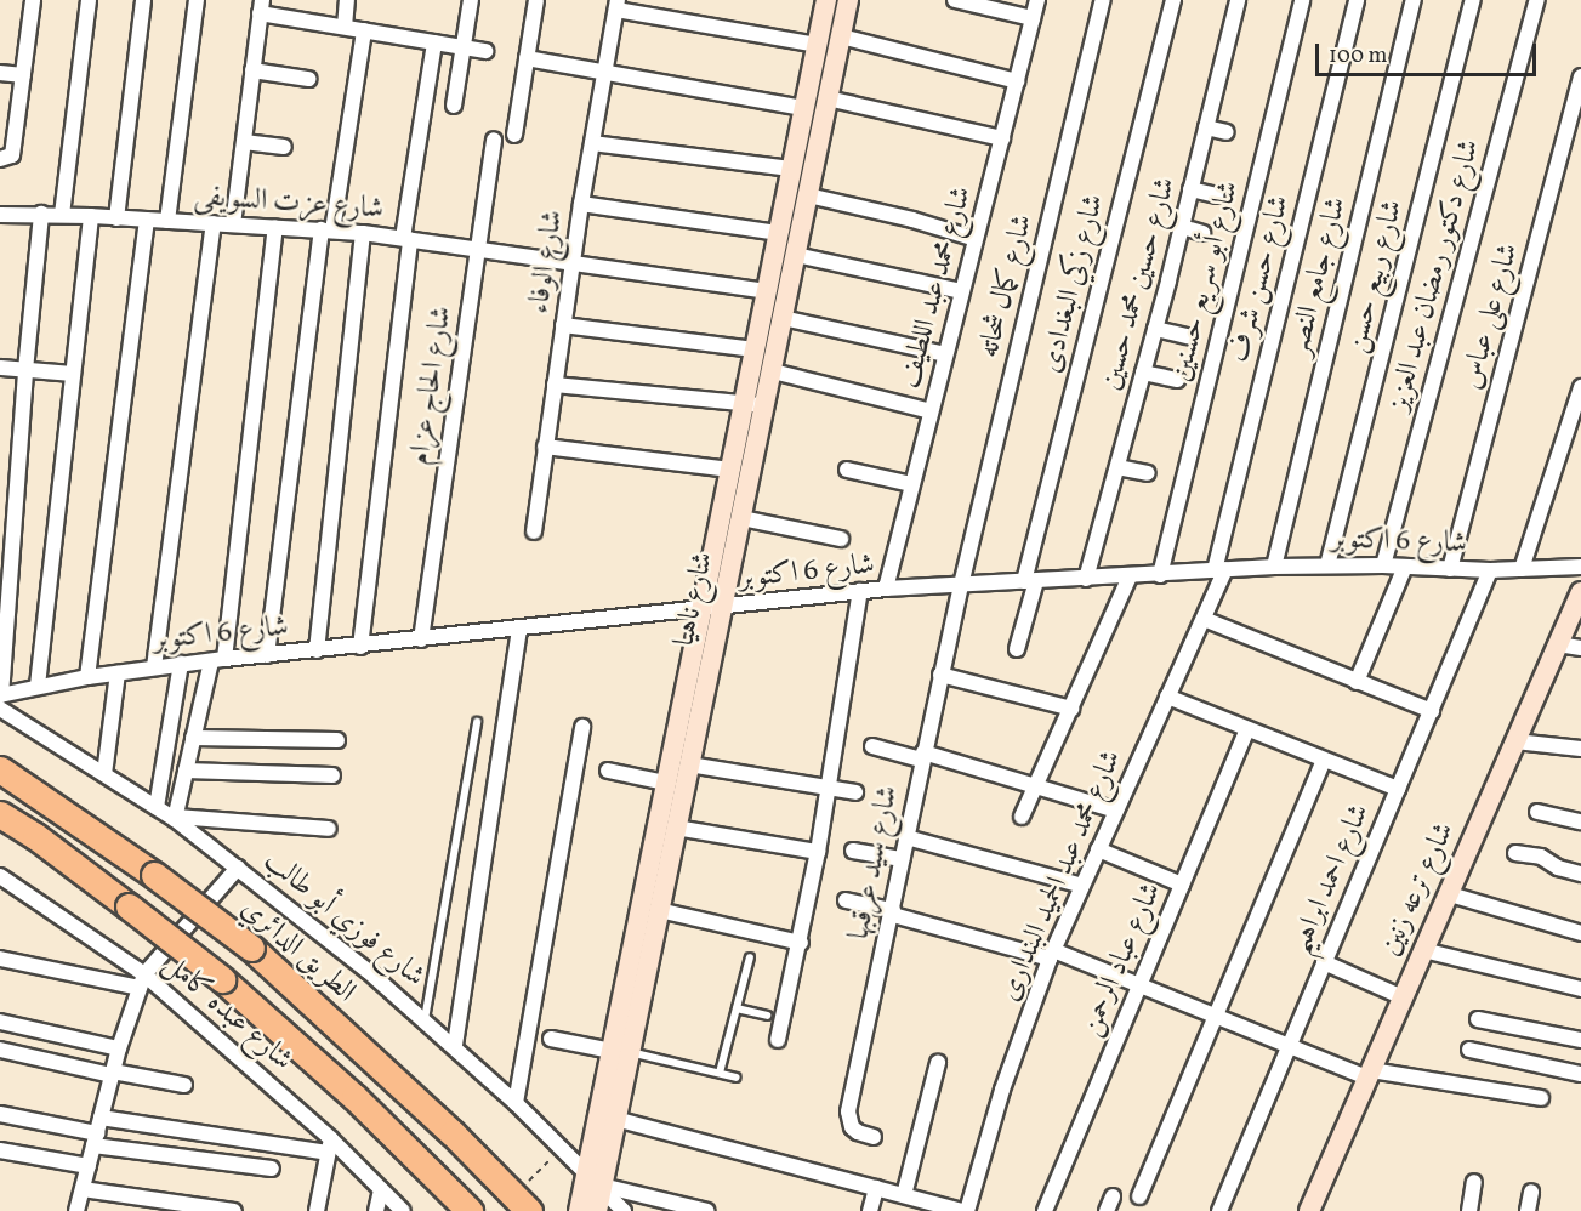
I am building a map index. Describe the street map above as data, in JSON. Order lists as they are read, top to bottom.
{
  "streets": {
    "highway": ["الطريق الدائري"],
    "main road": ["شارع ناهيا", "شارع ترعه زنين"],
    "street": [
      "شارع عزت السويفى",
      "شارع الوفاء",
      "شارع دكتور رمضان عبد العزيز",
      "شارع جامع النصر",
      "شارع ربيع حسن",
      "شارع حسن شرف",
      "شارع أبو سريع حسنين",
      "شارع زكي البغدادى",
      "شارع حسين محمد حسين",
      "شارع كمال شحاته",
      "شارع محمد عبد اللطيف",
      "شارع على عباس",
      "شارع الحاج عزام",
      "شارع 6 اكتوبر",
      "شارع سيد عرقبها",
      "شارع محمد عبد الحميد البندارى",
      "شارع احمد ابراهيم",
      "شارع فوزي أبو طالب",
      "شارع عباد الرحمن",
      "شارع عبده كامل"
    ]
  },
  "crossings": [
    ["شارع عزت السويفى", "شارع الوفاء"],
    ["شارع عزت السويفى", "شارع الحاج عزام"],
    ["شارع عزت السويفى", "شارع ناهيا"],
    ["شارع دكتور رمضان عبد العزيز", "شارع 6 اكتوبر"],
    ["شارع جامع النصر", "شارع 6 اكتوبر"],
    ["شارع ربيع حسن", "شارع 6 اكتوبر"],
    ["شارع حسن شرف", "شارع 6 اكتوبر"],
    ["شارع حسن شرف", "شارع محمد عبد الحميد البندارى"],
    ["شارع أبو سريع حسنين", "شارع 6 اكتوبر"],
    ["شارع زكي البغدادى", "شارع 6 اكتوبر"],
    ["شارع حسين محمد حسين", "شارع 6 اكتوبر"],
    ["شارع كمال شحاته", "شارع 6 اكتوبر"],
    ["شارع كمال شحاته", "شارع سيد عرقبها"],
    ["شارع محمد عبد اللطيف", "شارع 6 اكتوبر"],
    ["شارع على عباس", "شارع 6 اكتوبر"],
    ["شارع الحاج عزام", "شارع 6 اكتوبر"],
    ["شارع 6 اكتوبر", "شارع ناهيا"],
    ["شارع 6 اكتوبر", "شارع سيد عرقبها"],
    ["شارع 6 اكتوبر", "شارع محمد عبد الحميد البندارى"],
    ["شارع 6 اكتوبر", "شارع احمد ابراهيم"],
    ["شارع 6 اكتوبر", "شارع فوزي أبو طالب"],
    ["شارع ناهيا", "شارع فوزي أبو طالب"]
  ],
  "scale_bar": "100 m"
}
